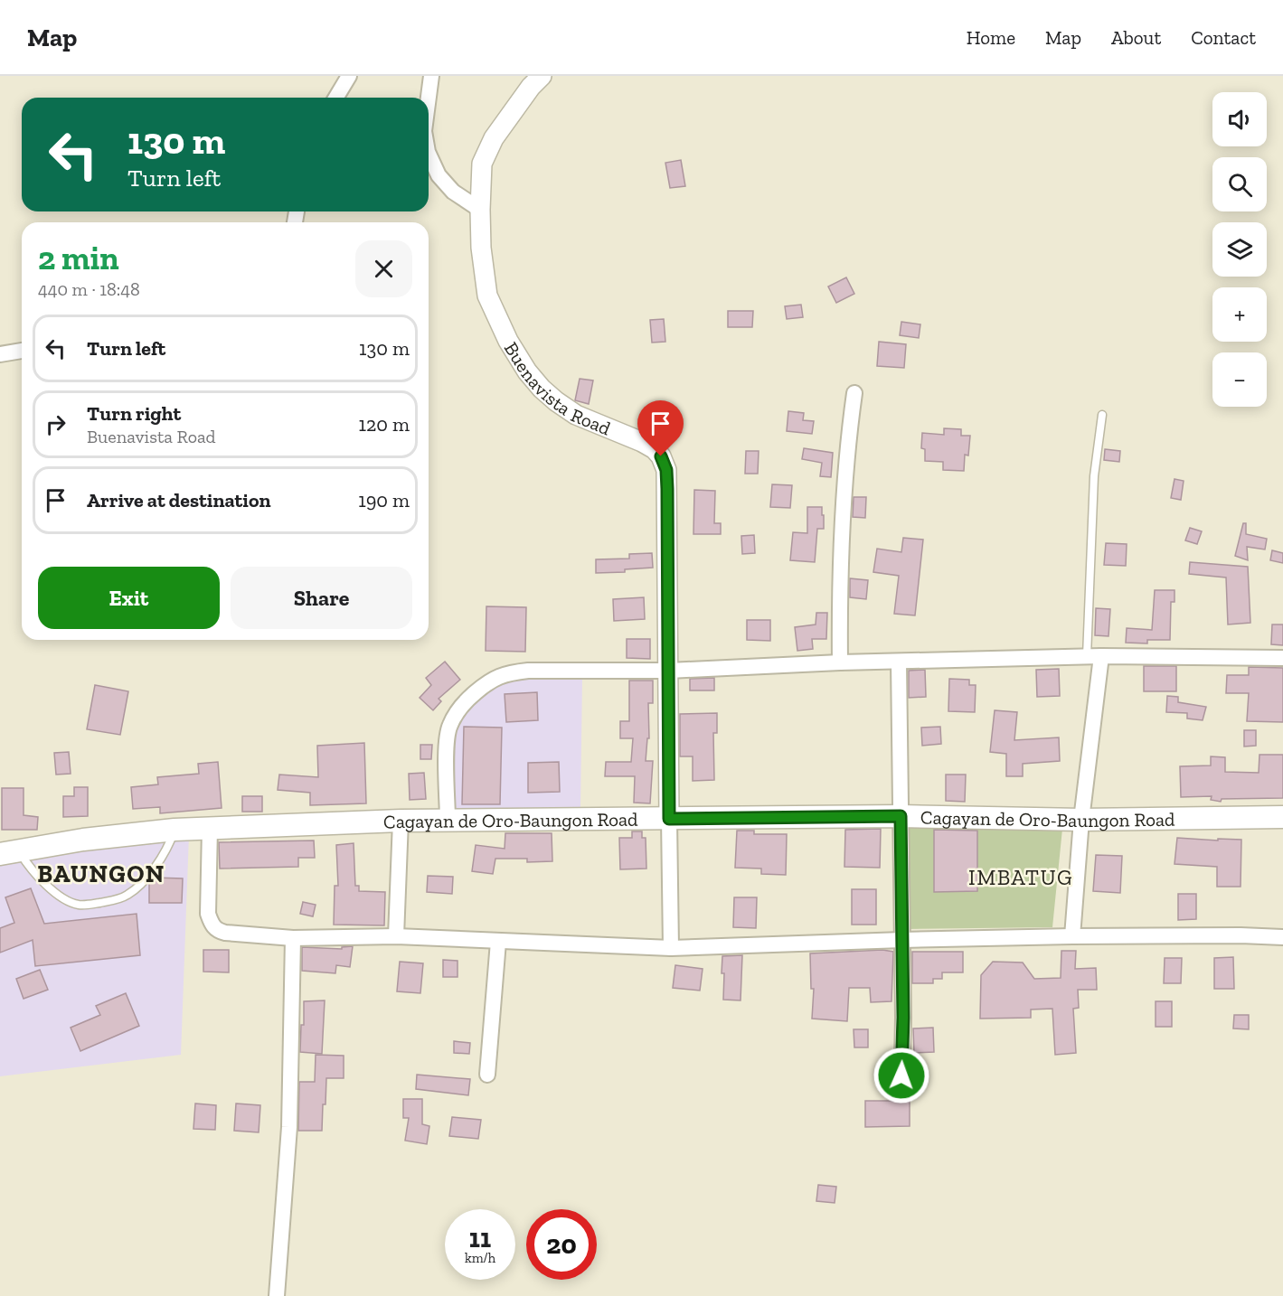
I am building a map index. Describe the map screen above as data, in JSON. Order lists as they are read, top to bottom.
{
  "streets": {
    "main road": ["Cagayan de Oro-Baungon Road"],
    "street": ["Buenavista Road"]
  },
  "crossings": [
    ["Buenavista Road", "Cagayan de Oro-Baungon Road"]
  ],
  "districts": ["BAUNGON", "IMBATUG"],
  "page": {
    "header": "Map",
    "nav": [
      "Home",
      "Map",
      "About",
      "Contact"
    ],
    "map_buttons": ["+", "−"],
    "turn": ["130 m", "Turn left"],
    "heading": ["2 min", "440 m · 18:48"],
    "list": [
      {
        "name": "Turn left",
        "value": "130 m"
      },
      {
        "name": "Turn right",
        "note": "Buenavista Road",
        "value": "120 m"
      },
      {
        "name": "Arrive at destination",
        "value": "190 m"
      }
    ],
    "buttons": ["Exit", "Share"],
    "speed": "11 km/h",
    "limit": "20"
  }
}
